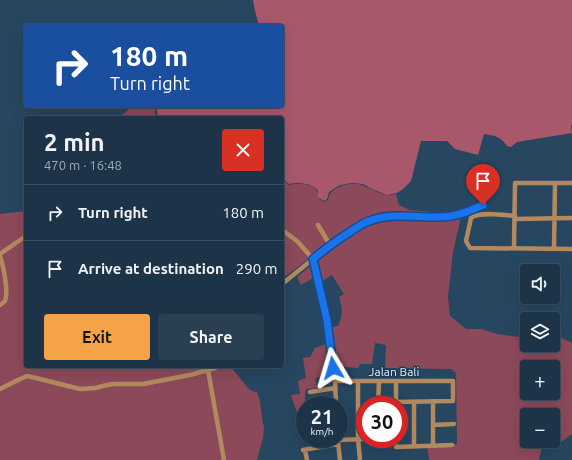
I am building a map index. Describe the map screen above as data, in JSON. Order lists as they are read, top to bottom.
{
  "streets": {
    "street": ["Jalan Bali"]
  },
  "page": {
    "turn": ["180 m", "Turn right"],
    "heading": ["2 min", "470 m · 16:48"],
    "list": [
      {
        "name": "Turn right",
        "value": "180 m"
      },
      {
        "name": "Arrive at destination",
        "value": "290 m"
      }
    ],
    "map_buttons": ["+", "−"],
    "buttons": ["Exit", "Share"],
    "speed": "21 km/h",
    "limit": "30"
  }
}
